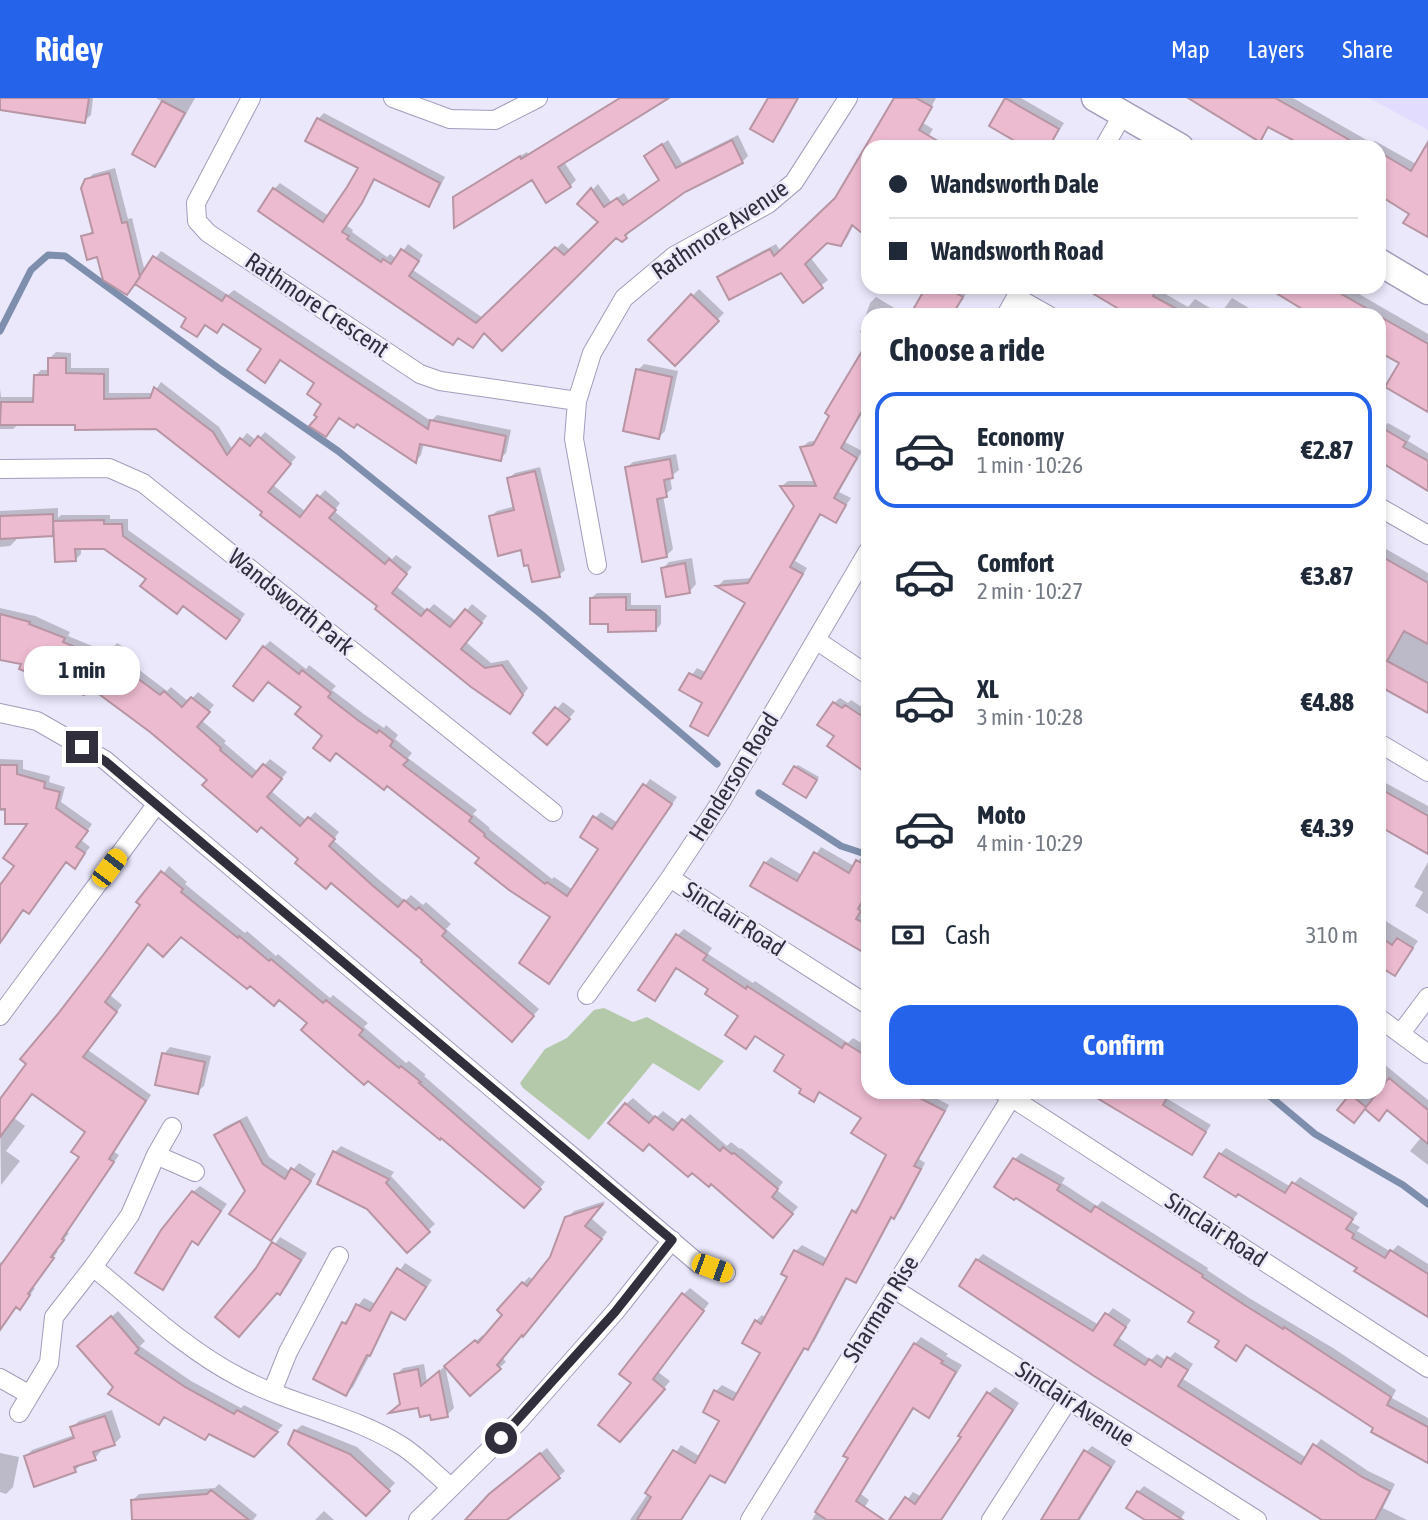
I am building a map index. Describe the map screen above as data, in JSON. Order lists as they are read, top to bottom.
{
  "streets": {
    "street": [
      "Rathmore Avenue",
      "Rathmore Crescent",
      "Wandsworth Park",
      "Henderson Road",
      "Sinclair Road",
      "Sharman Rise",
      "Sinclair Avenue"
    ]
  },
  "crossings": [
    ["Rathmore Avenue", "Rathmore Crescent"],
    ["Henderson Road", "Sinclair Road"],
    ["Sharman Rise", "Sinclair Avenue"]
  ],
  "page": {
    "header": "Ridey",
    "nav": ["Map", "Layers", "Share"],
    "banner": ["Wandsworth Dale", "Wandsworth Road"],
    "heading": "Choose a ride",
    "list": [
      {
        "name": "Economy",
        "note": "1 min · 10:26",
        "value": "€2.87"
      },
      {
        "name": "Comfort",
        "note": "2 min · 10:27",
        "value": "€3.87"
      },
      {
        "name": "XL",
        "note": "3 min · 10:28",
        "value": "€4.88"
      },
      {
        "name": "Moto",
        "note": "4 min · 10:29",
        "value": "€4.39"
      }
    ],
    "bubble": "1 min",
    "pay": ["Cash", "310 m"],
    "buttons": "Confirm"
  }
}
